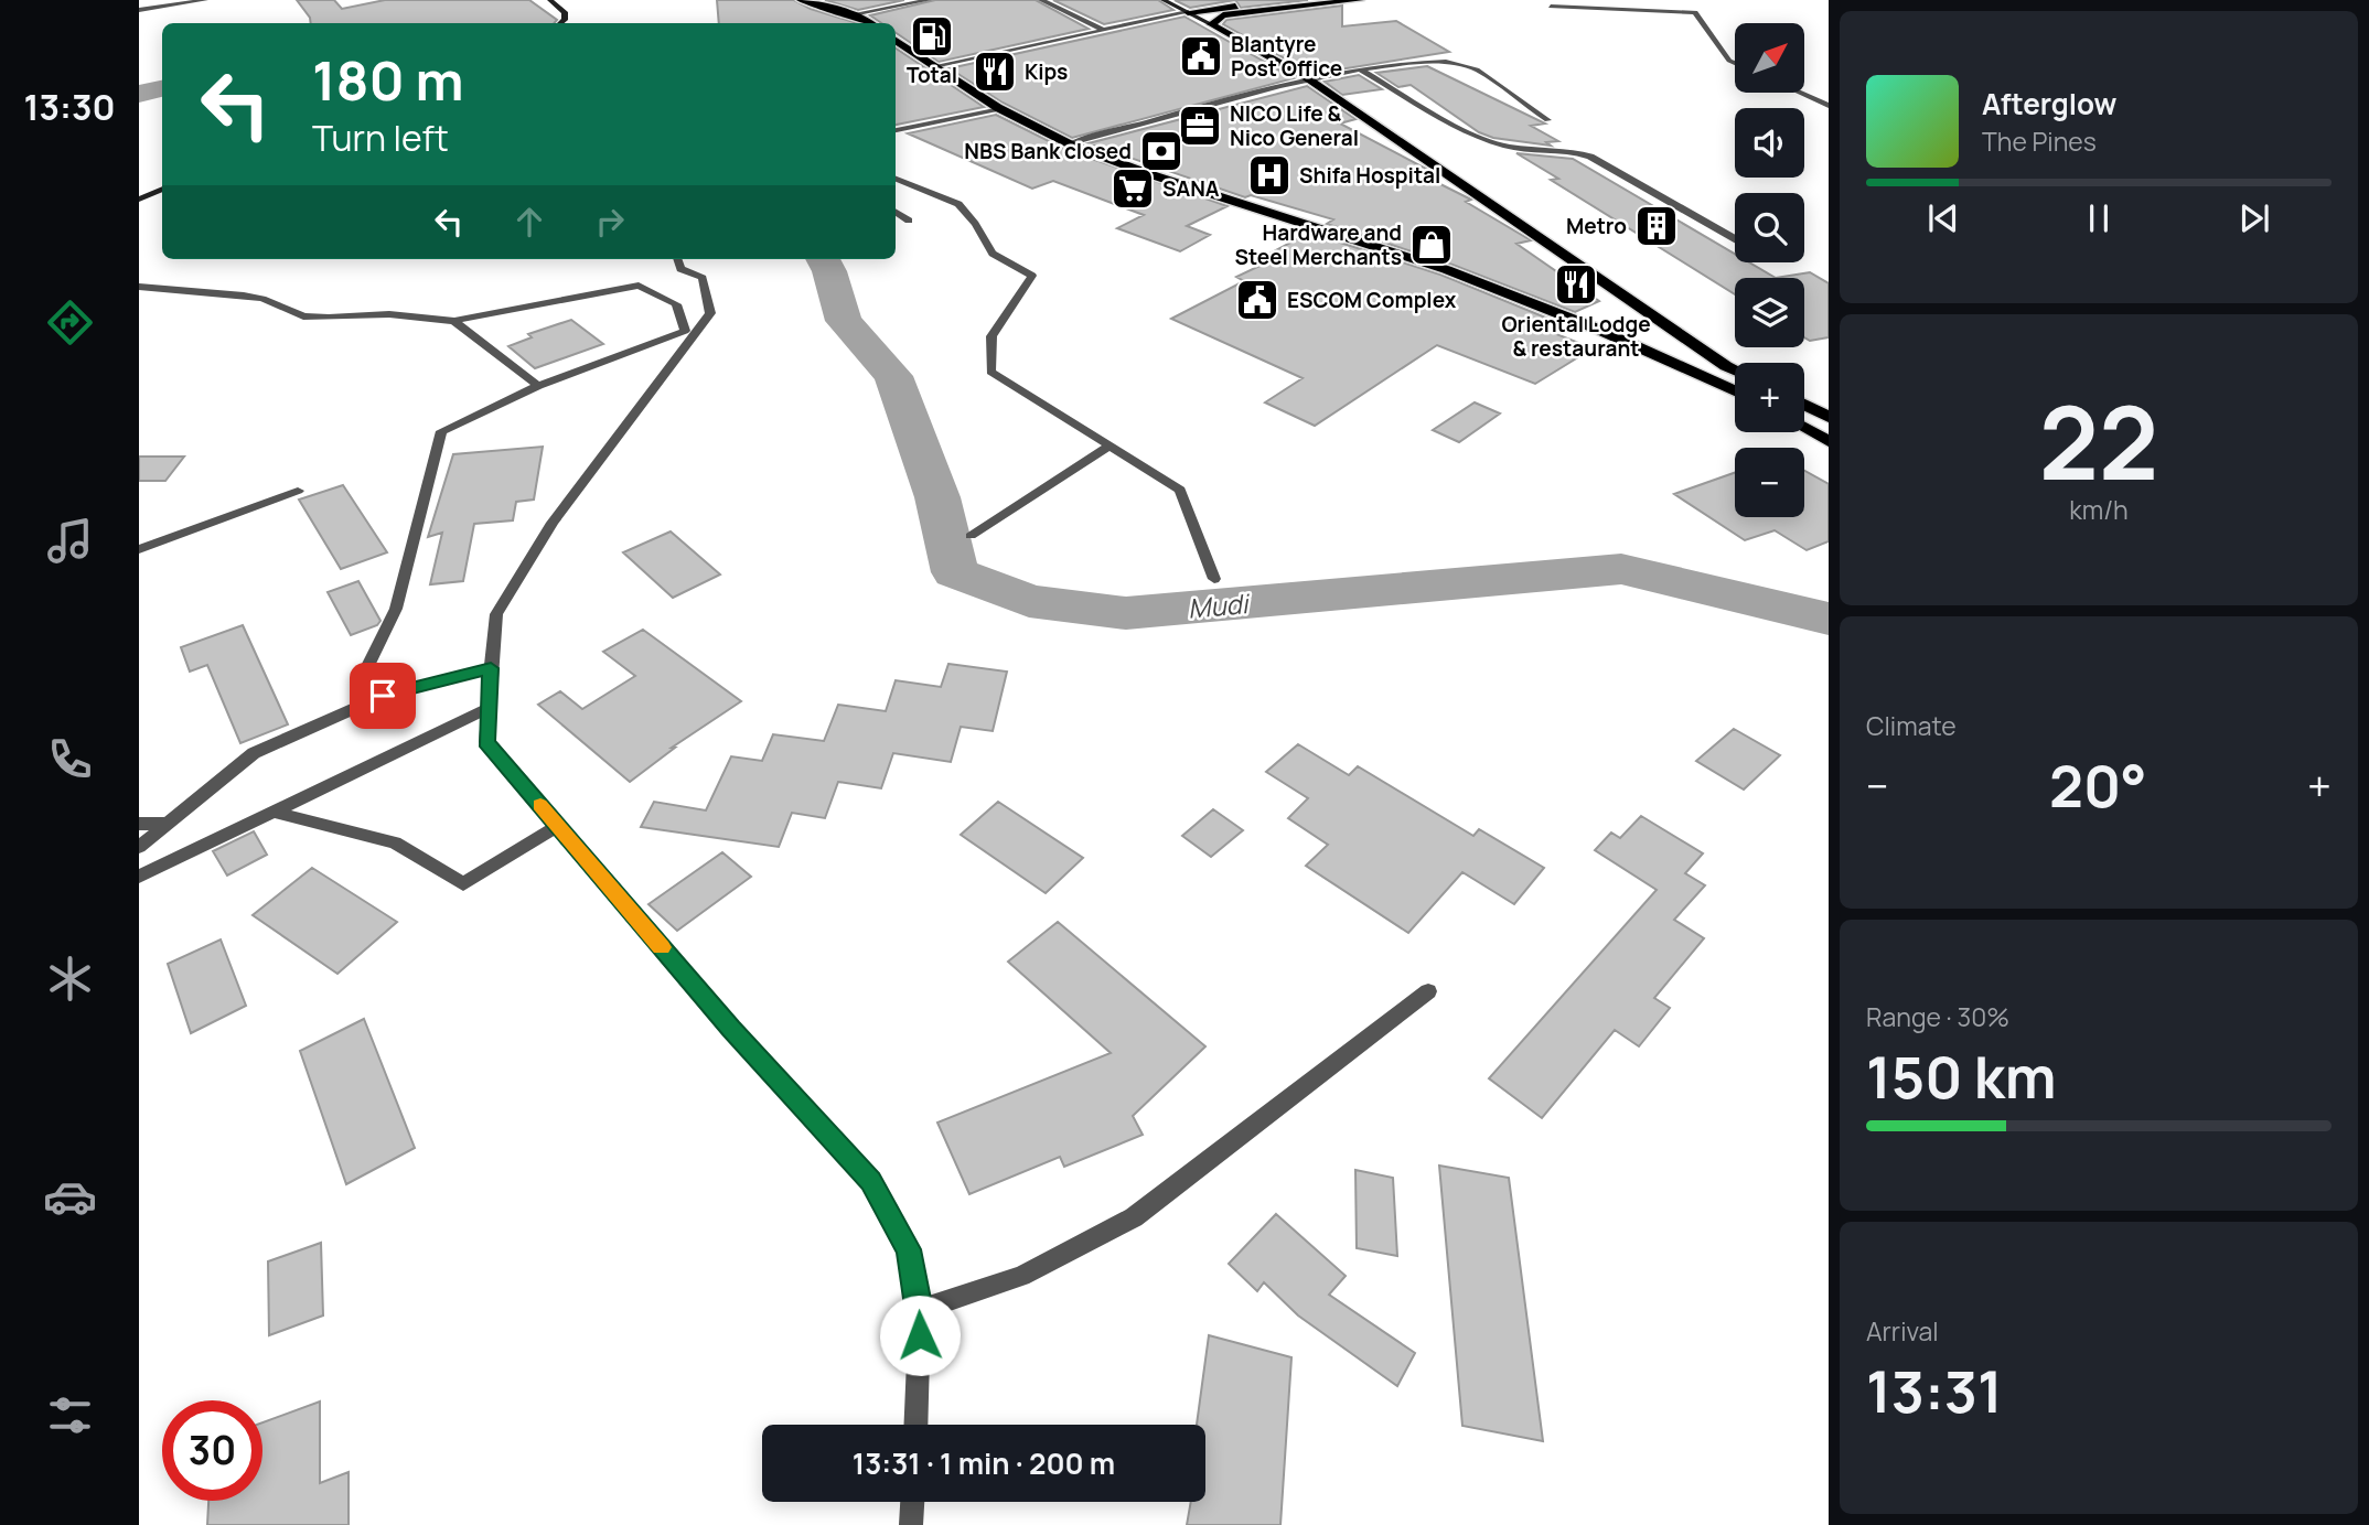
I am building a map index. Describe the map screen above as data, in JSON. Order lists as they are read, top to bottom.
{
  "water": ["Mudi"],
  "places": {
    "fuel station": ["Total"],
    "public building": ["Blantyre Post Office", "ESCOM Complex"],
    "restaurant": ["Kips", "Oriental Lodge & restaurant"],
    "office": ["NICO Life & Nico General"],
    "bank": ["NBS Bank closed"],
    "hospital": ["Shifa Hospital"],
    "supermarket": ["SANA"],
    "building": ["Metro"],
    "shop": ["Hardware and Steel Merchants"]
  },
  "north": "top right",
  "page": {
    "tabs": "13:30",
    "map_buttons": ["+", "−"],
    "turn": ["180 m", "Turn left"],
    "song": ["Afterglow", "The Pines"],
    "tile": [
      ["22", "km/h"],
      "Climate",
      ["Range · 30%", "150 km"],
      ["Arrival", "13:31"]
    ],
    "heat": ["−", "20°", "+"],
    "limit": "30",
    "trip": "13:31 · 1 min · 200 m"
  }
}
